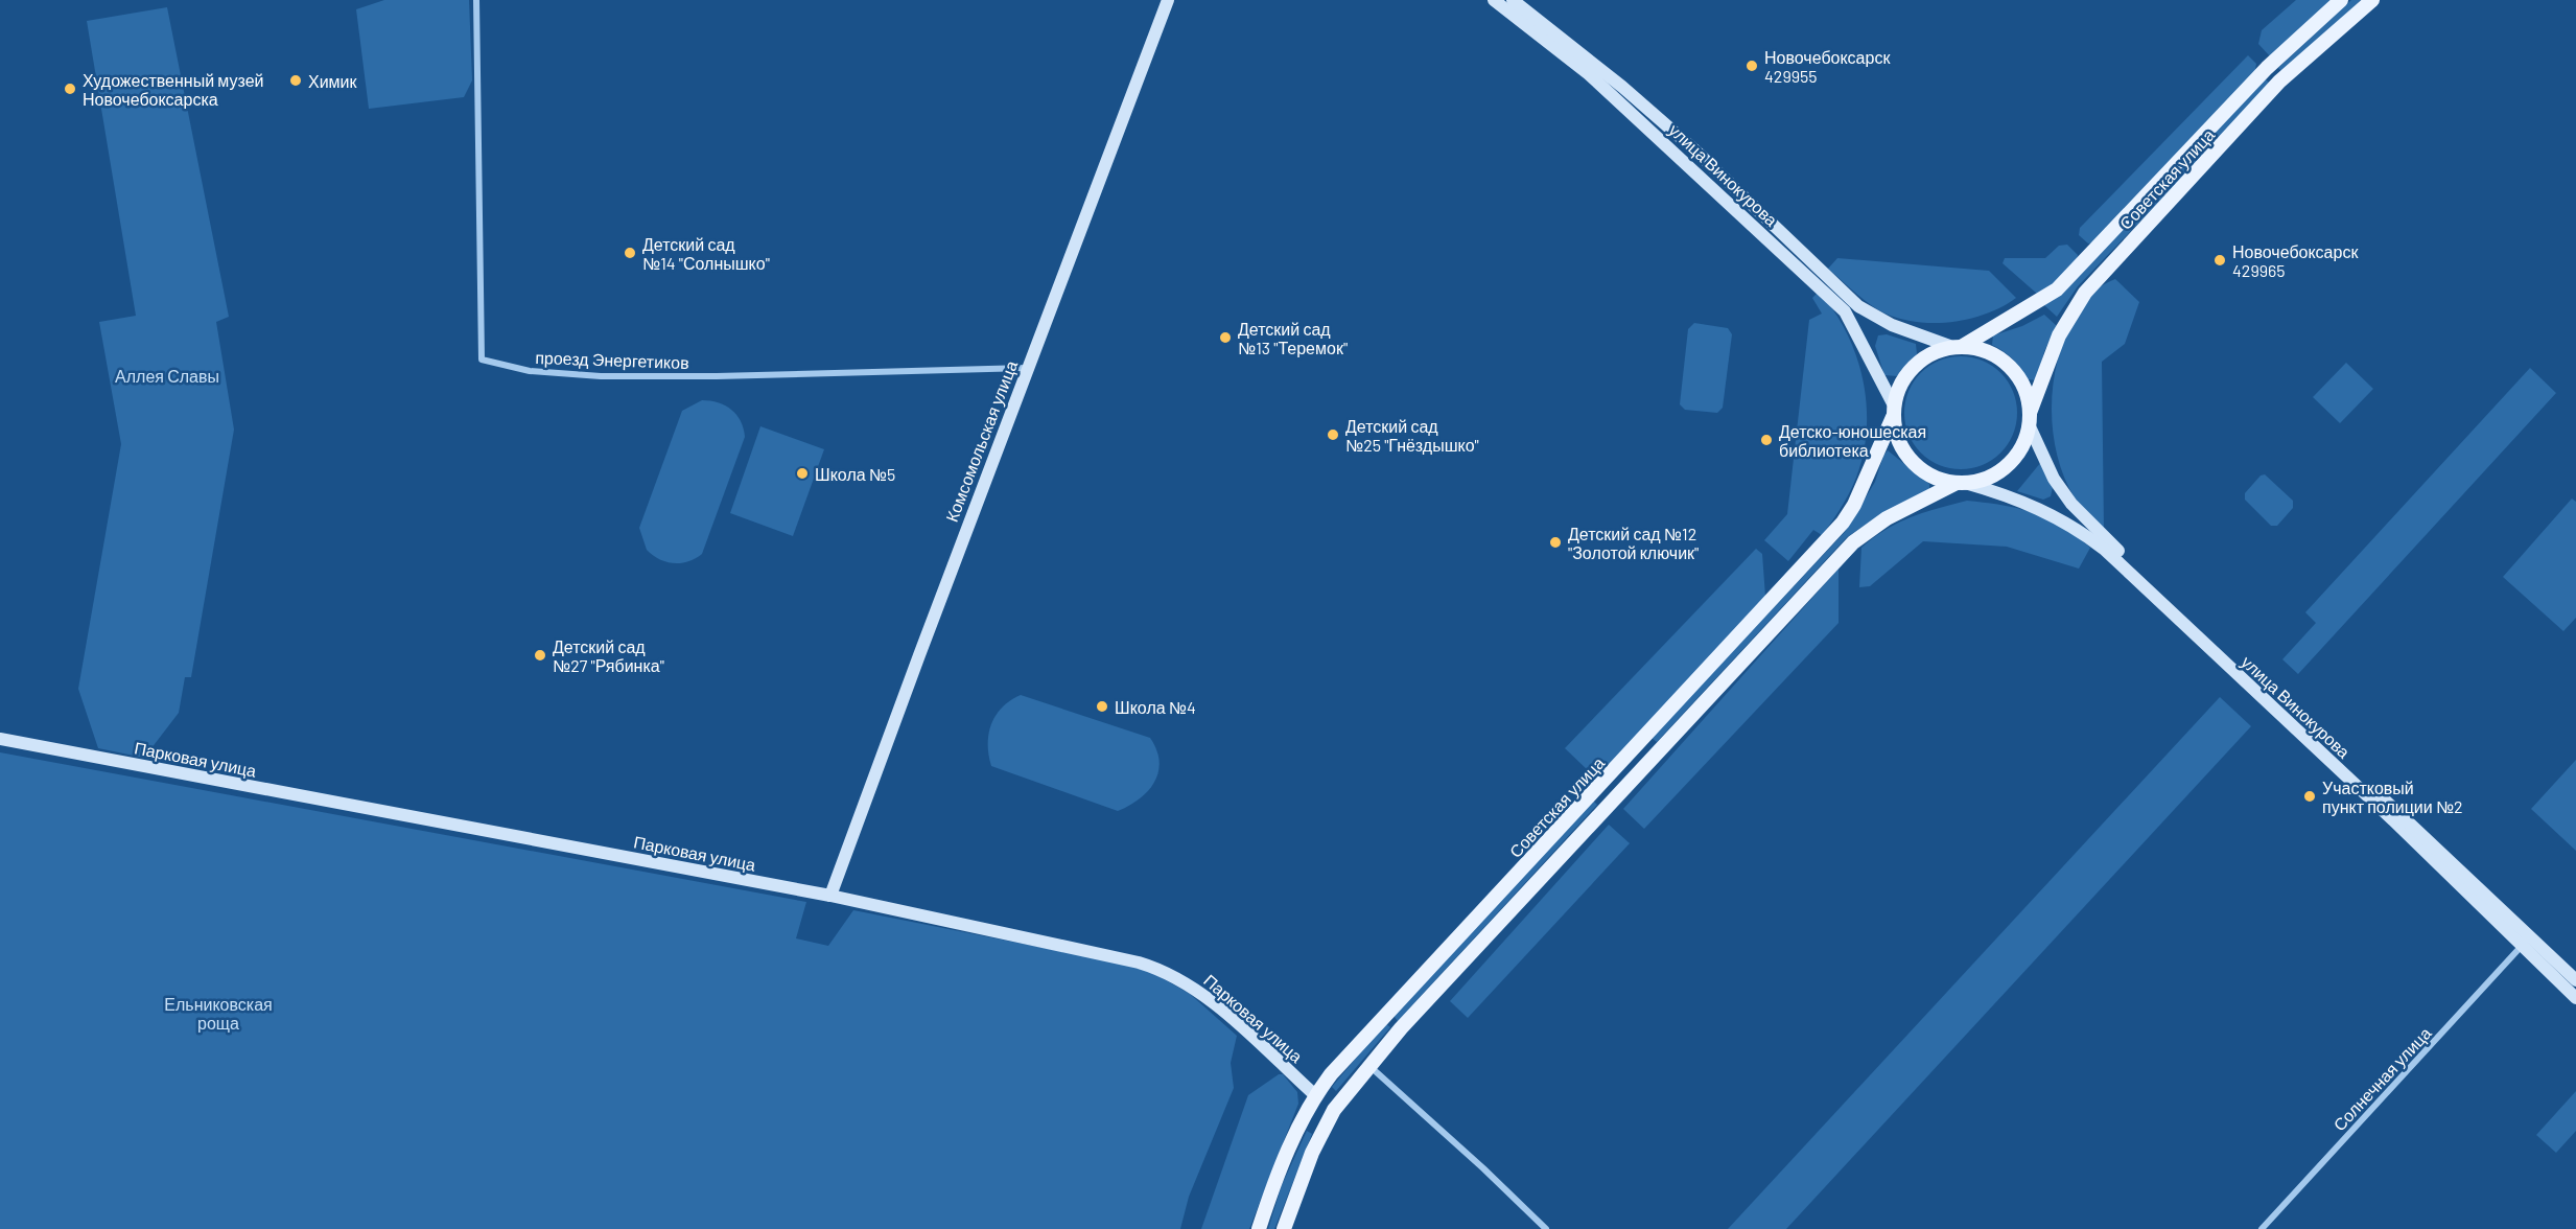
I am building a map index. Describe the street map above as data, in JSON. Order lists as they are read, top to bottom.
{
  "streets": {
    "main road": [
      "улица Винокурова",
      "Советская улица",
      "Комсомольская улица",
      "Парковая улица"
    ],
    "street": ["проезд Энергетиков", "Солнечная улица"]
  },
  "crossings": [
    ["улица Винокурова", "Советская улица"],
    ["улица Винокурова", "Солнечная улица"],
    ["Советская улица", "Парковая улица"],
    ["проезд Энергетиков", "Комсомольская улица"],
    ["Комсомольская улица", "Парковая улица"]
  ],
  "parks": ["Аллея Славы", "Ельниковская роща"],
  "places": [
    "Новочебоксарск 429955",
    "Химик",
    "Художественный музей Новочебоксарска",
    "Детский сад №14 \"Солнышко\"",
    "Новочебоксарск 429965",
    "Детский сад №13 \"Теремок\"",
    "Детский сад №25 \"Гнёздышко\"",
    "Детско-юношеская библиотека",
    "Школа №5",
    "Детский сад №12 \"Золотой ключик\"",
    "Детский сад №27 \"Рябинка\"",
    "Школа №4",
    "Участковый пункт полиции №2"
  ]
}
